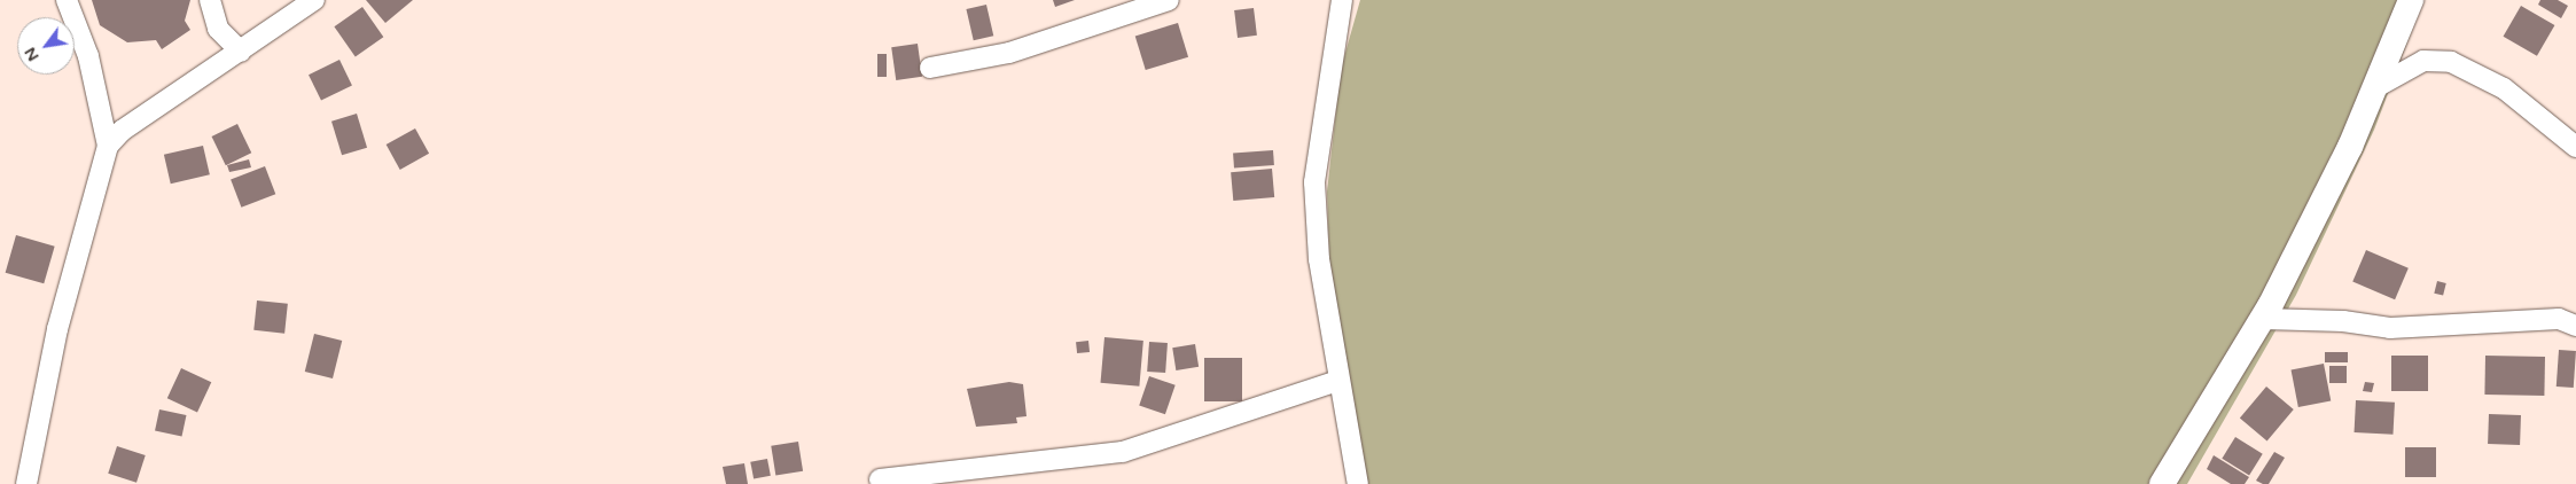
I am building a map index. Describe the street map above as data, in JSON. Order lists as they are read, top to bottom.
{
  "north": "bottom left"
}
